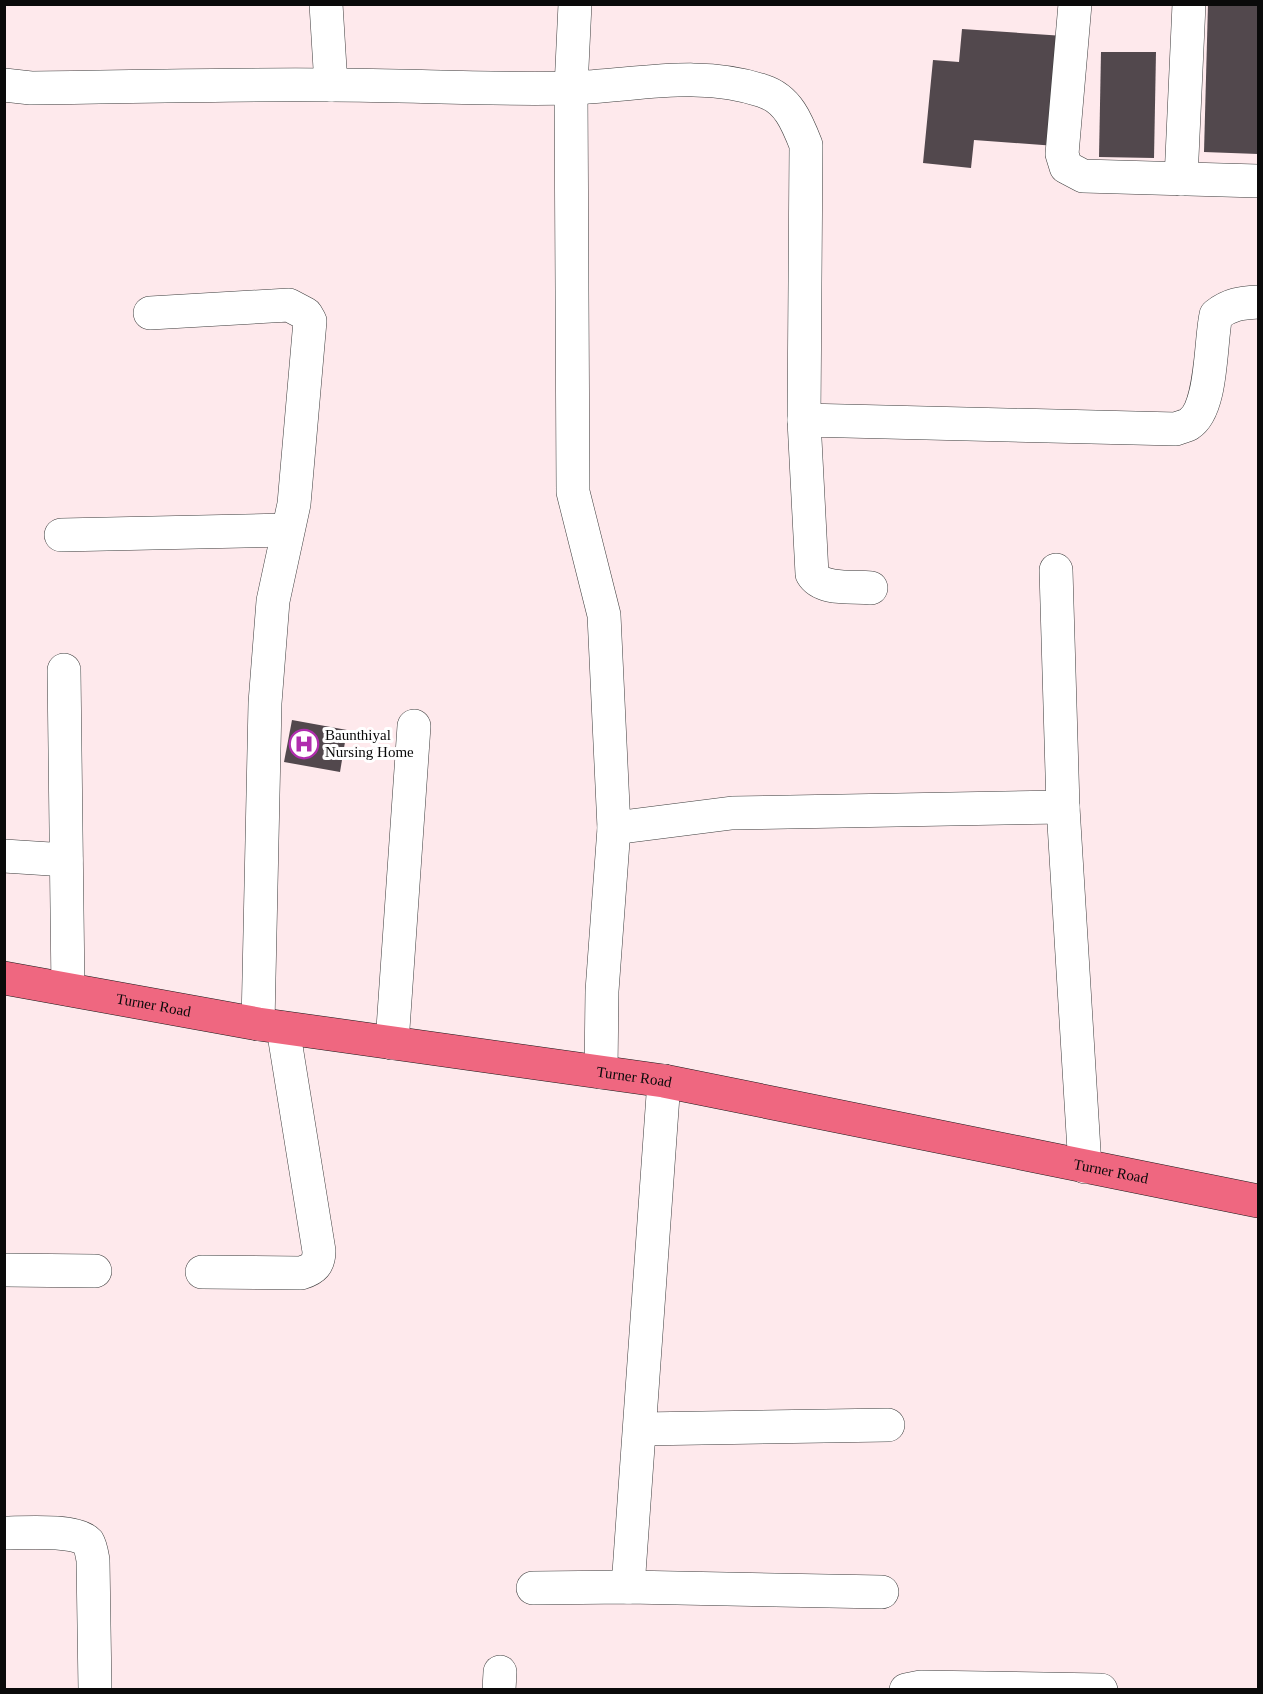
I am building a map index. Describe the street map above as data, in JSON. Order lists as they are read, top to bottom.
{
  "streets": {
    "main road": ["Turner Road"]
  },
  "places": {
    "hospital": ["Baunthiyal Nursing Home"]
  }
}
